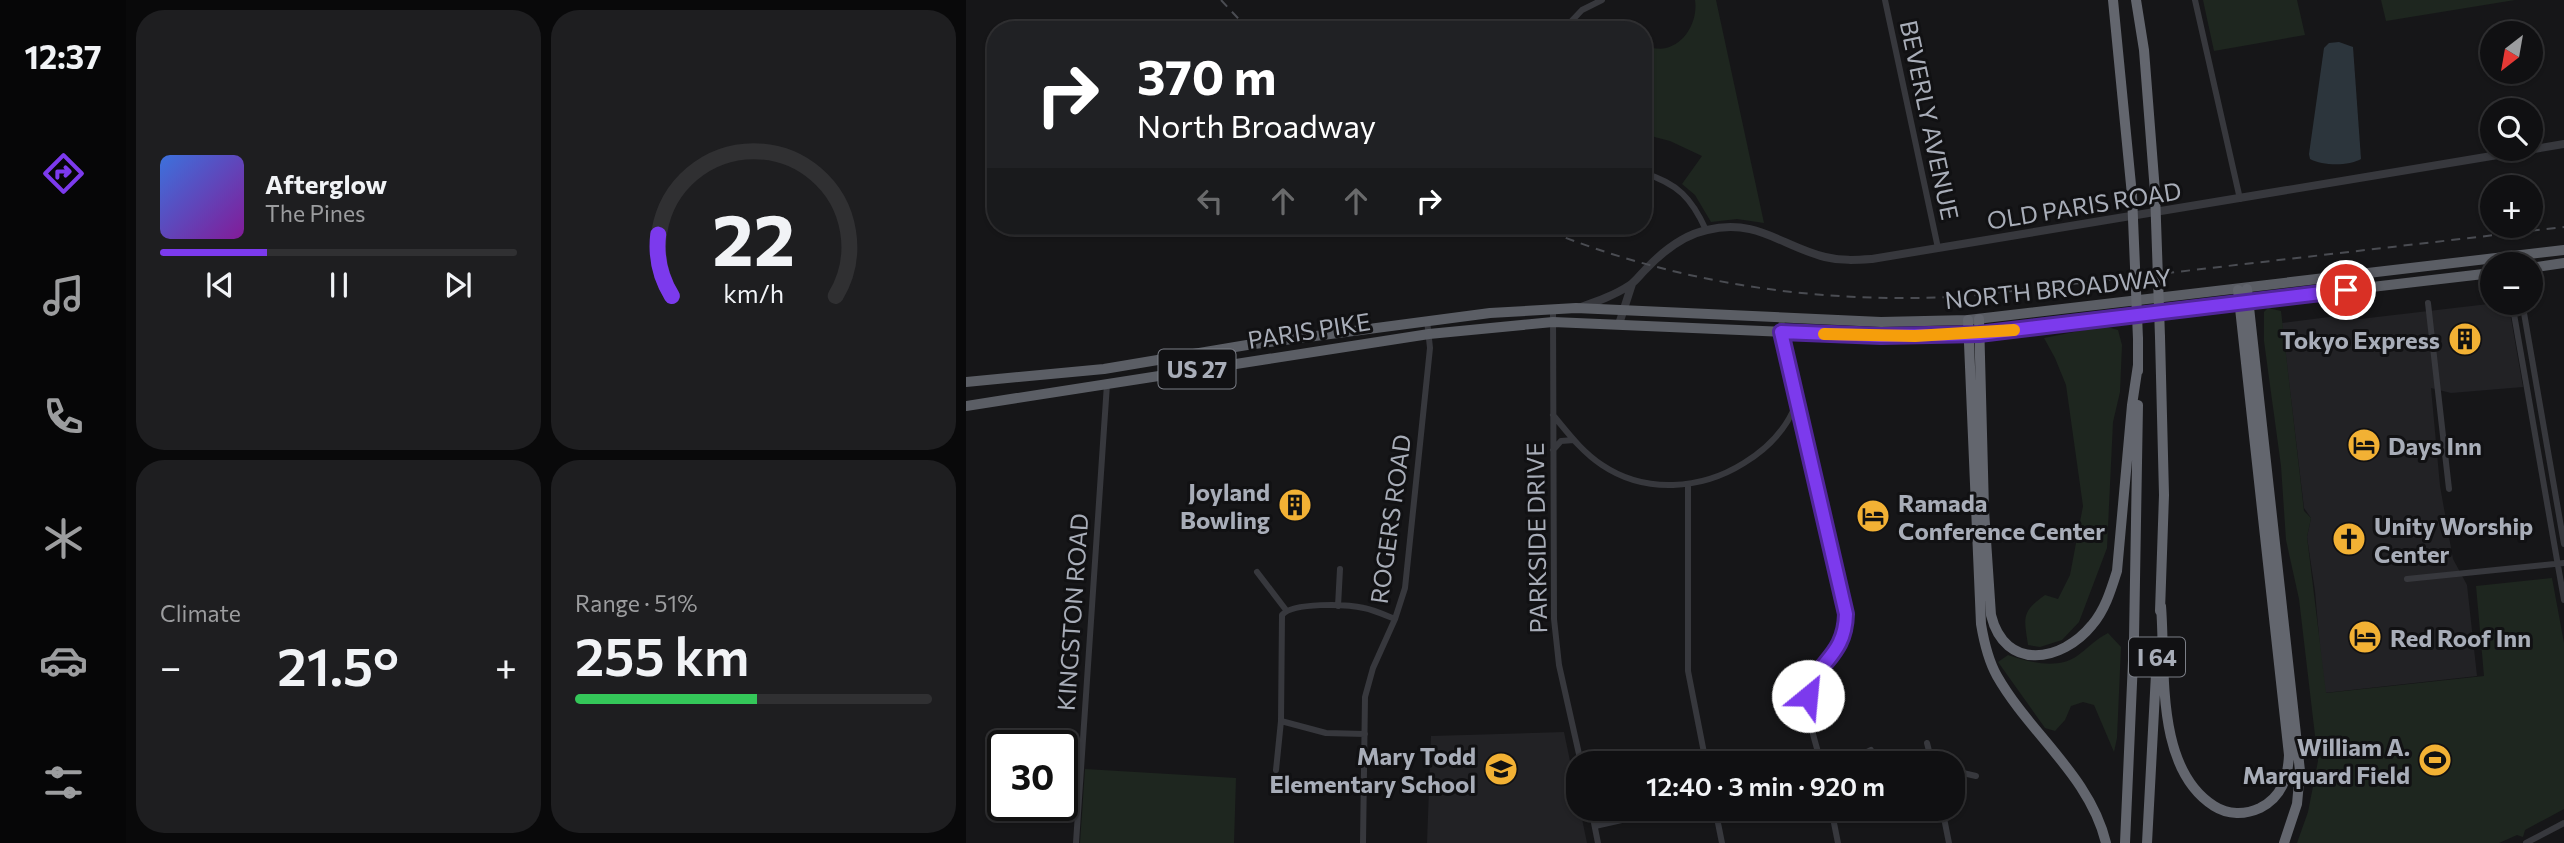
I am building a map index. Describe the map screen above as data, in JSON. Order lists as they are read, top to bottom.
{
  "streets": {
    "highway": [
      "NORTH BROADWAY",
      "PARIS PIKE",
      "US 27",
      "I 64"
    ],
    "street": [
      "BEVERLY AVENUE",
      "OLD PARIS ROAD",
      "ROGERS ROAD",
      "PARKSIDE DRIVE",
      "KINGSTON ROAD"
    ]
  },
  "crossings": [
    ["BEVERLY AVENUE", "OLD PARIS ROAD"],
    ["OLD PARIS ROAD", "NORTH BROADWAY"],
    ["NORTH BROADWAY", "PARIS PIKE"],
    ["NORTH BROADWAY", "PARKSIDE DRIVE"],
    ["PARIS PIKE", "ROGERS ROAD"],
    ["PARIS PIKE", "PARKSIDE DRIVE"],
    ["PARIS PIKE", "KINGSTON ROAD"]
  ],
  "places": {
    "building": ["Tokyo Express", "Joyland Bowling"],
    "hotel": ["Days Inn", "Ramada Conference Center", "Red Roof Inn"],
    "church": ["Unity Worship Center"],
    "sports": ["William A. Marquard Field"],
    "school or university": ["Mary Todd Elementary School"]
  },
  "north": "bottom left",
  "page": {
    "tabs": "12:37",
    "map_buttons": ["+", "−"],
    "turn": ["370 m", "North Broadway"],
    "song": ["Afterglow", "The Pines"],
    "tile": [
      "Climate",
      ["Range · 51%", "255 km"]
    ],
    "heat": ["−", "21.5°", "+"],
    "limit": "30",
    "trip": "12:40 · 3 min · 920 m",
    "gauge": ["22", "km/h"]
  }
}
